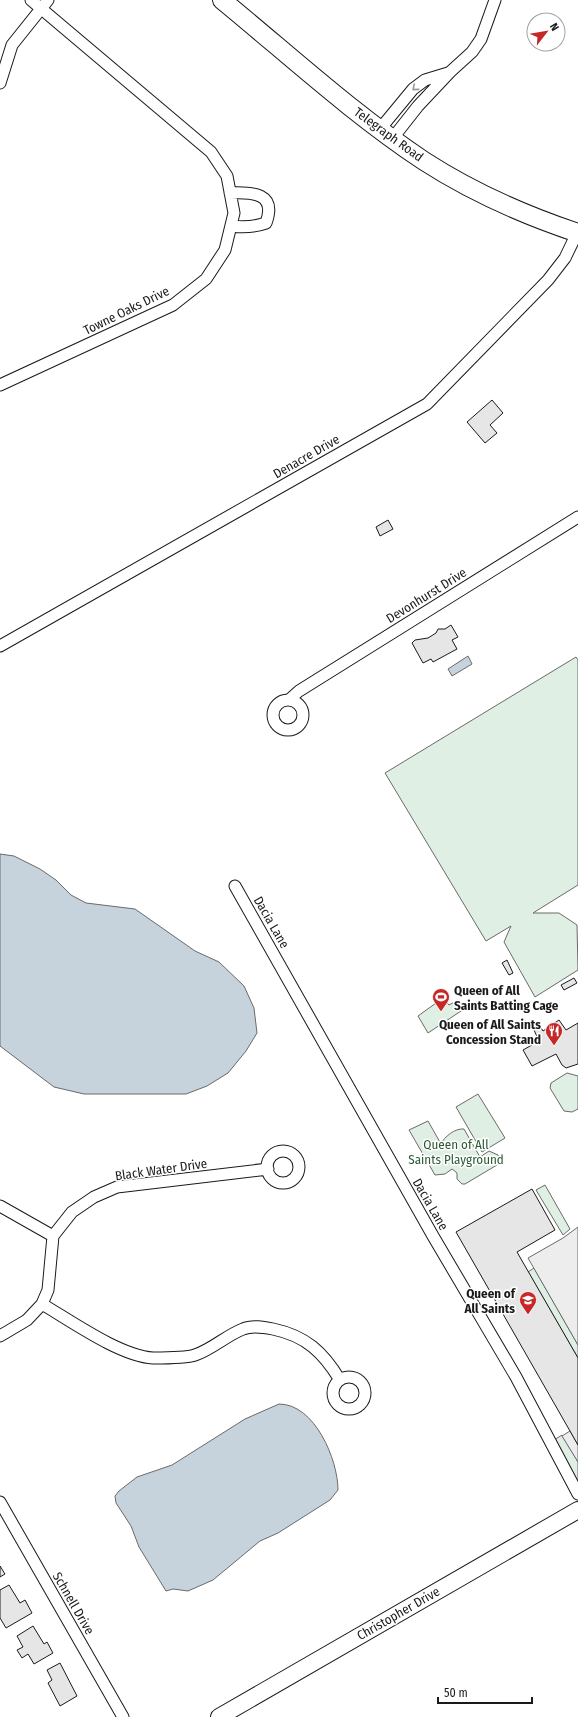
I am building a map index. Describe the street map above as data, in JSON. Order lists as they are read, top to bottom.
{
  "streets": {
    "main road": ["Telegraph Road"],
    "street": [
      "Towne Oaks Drive",
      "Denacre Drive",
      "Devonhurst Drive",
      "Dacia Lane",
      "Black Water Drive",
      "Schnell Drive",
      "Christopher Drive"
    ]
  },
  "crossings": [
    ["Telegraph Road", "Denacre Drive"]
  ],
  "parks": ["Queen of All Saints Playground"],
  "places": {
    "sports": ["Queen of All Saints Batting Cage"],
    "restaurant": ["Queen of All Saints Concession Stand"],
    "school or university": ["Queen of All Saints"]
  },
  "scale_bar": "50 m",
  "north": "top right"
}
